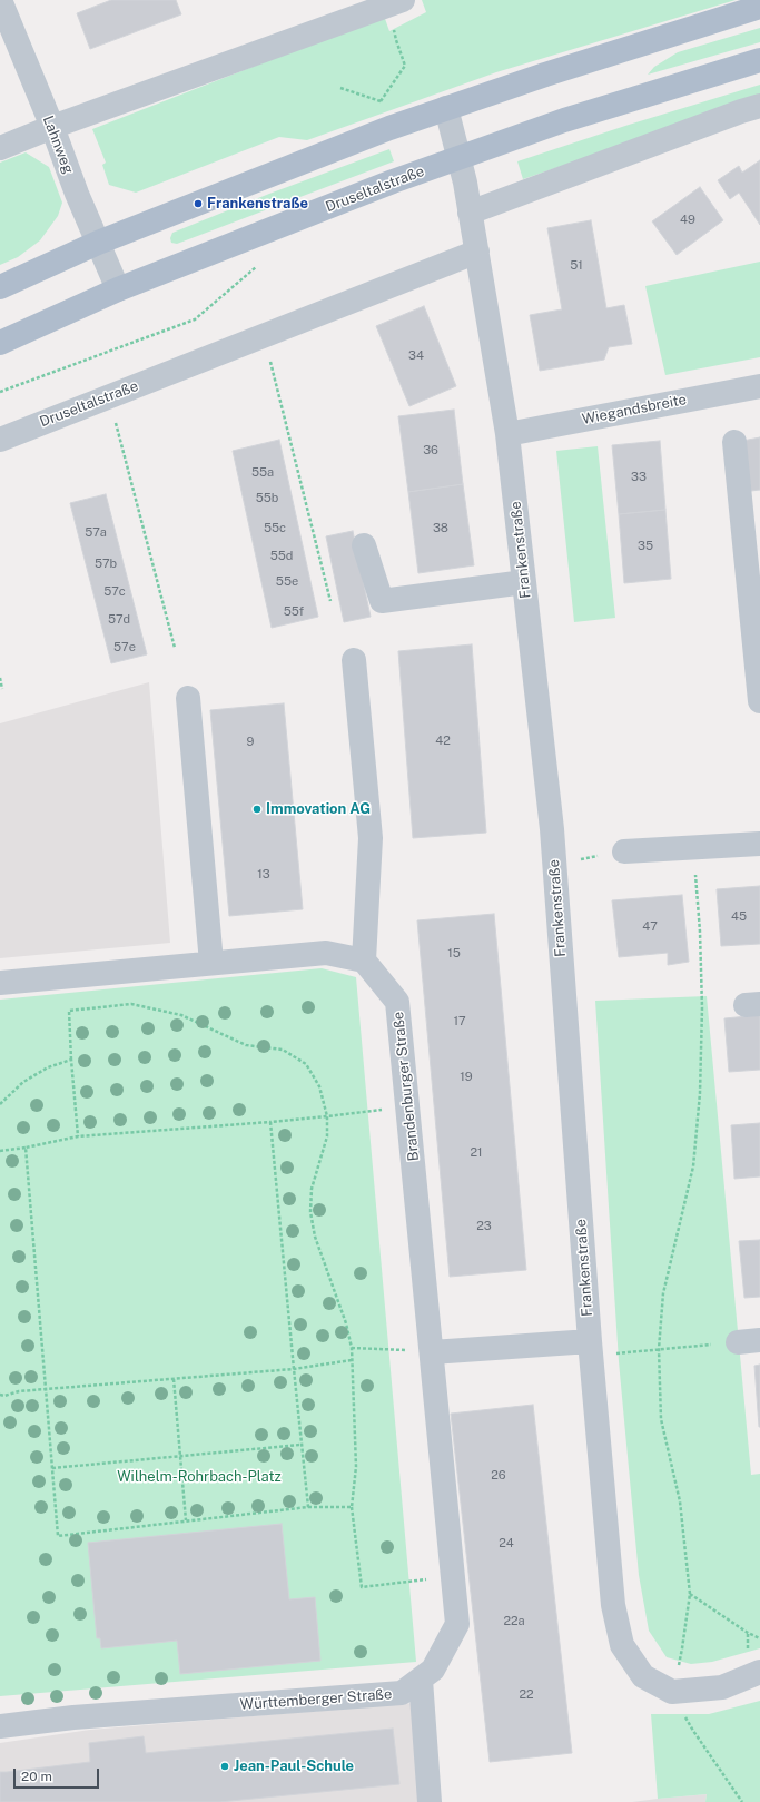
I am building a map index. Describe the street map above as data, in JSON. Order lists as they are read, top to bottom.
{
  "streets": {
    "main road": ["Druseltalstraße"],
    "street": [
      "Lahnweg",
      "Wiegandsbreite",
      "Frankenstraße",
      "Brandenburger Straße",
      "Württemberger Straße"
    ]
  },
  "crossings": [
    ["Lahnweg", "Druseltalstraße"],
    ["Druseltalstraße", "Frankenstraße"],
    ["Wiegandsbreite", "Frankenstraße"],
    ["Brandenburger Straße", "Württemberger Straße"]
  ],
  "parks": ["Wilhelm-Rohrbach-Platz"],
  "places": ["Frankenstraße", "Immovation AG", "Jean-Paul-Schule"],
  "house_numbers": [
    "49",
    "51",
    "34",
    "36",
    "55a",
    "33",
    "55b",
    "55c",
    "38",
    "57a",
    "35",
    "55d",
    "57b",
    "55e",
    "57c",
    "55f",
    "57d",
    "57e",
    "42",
    "9",
    "13",
    "45",
    "47",
    "15",
    "17",
    "19",
    "21",
    "23",
    "26",
    "24",
    "22a",
    "22"
  ],
  "scale_bar": "20 m"
}
